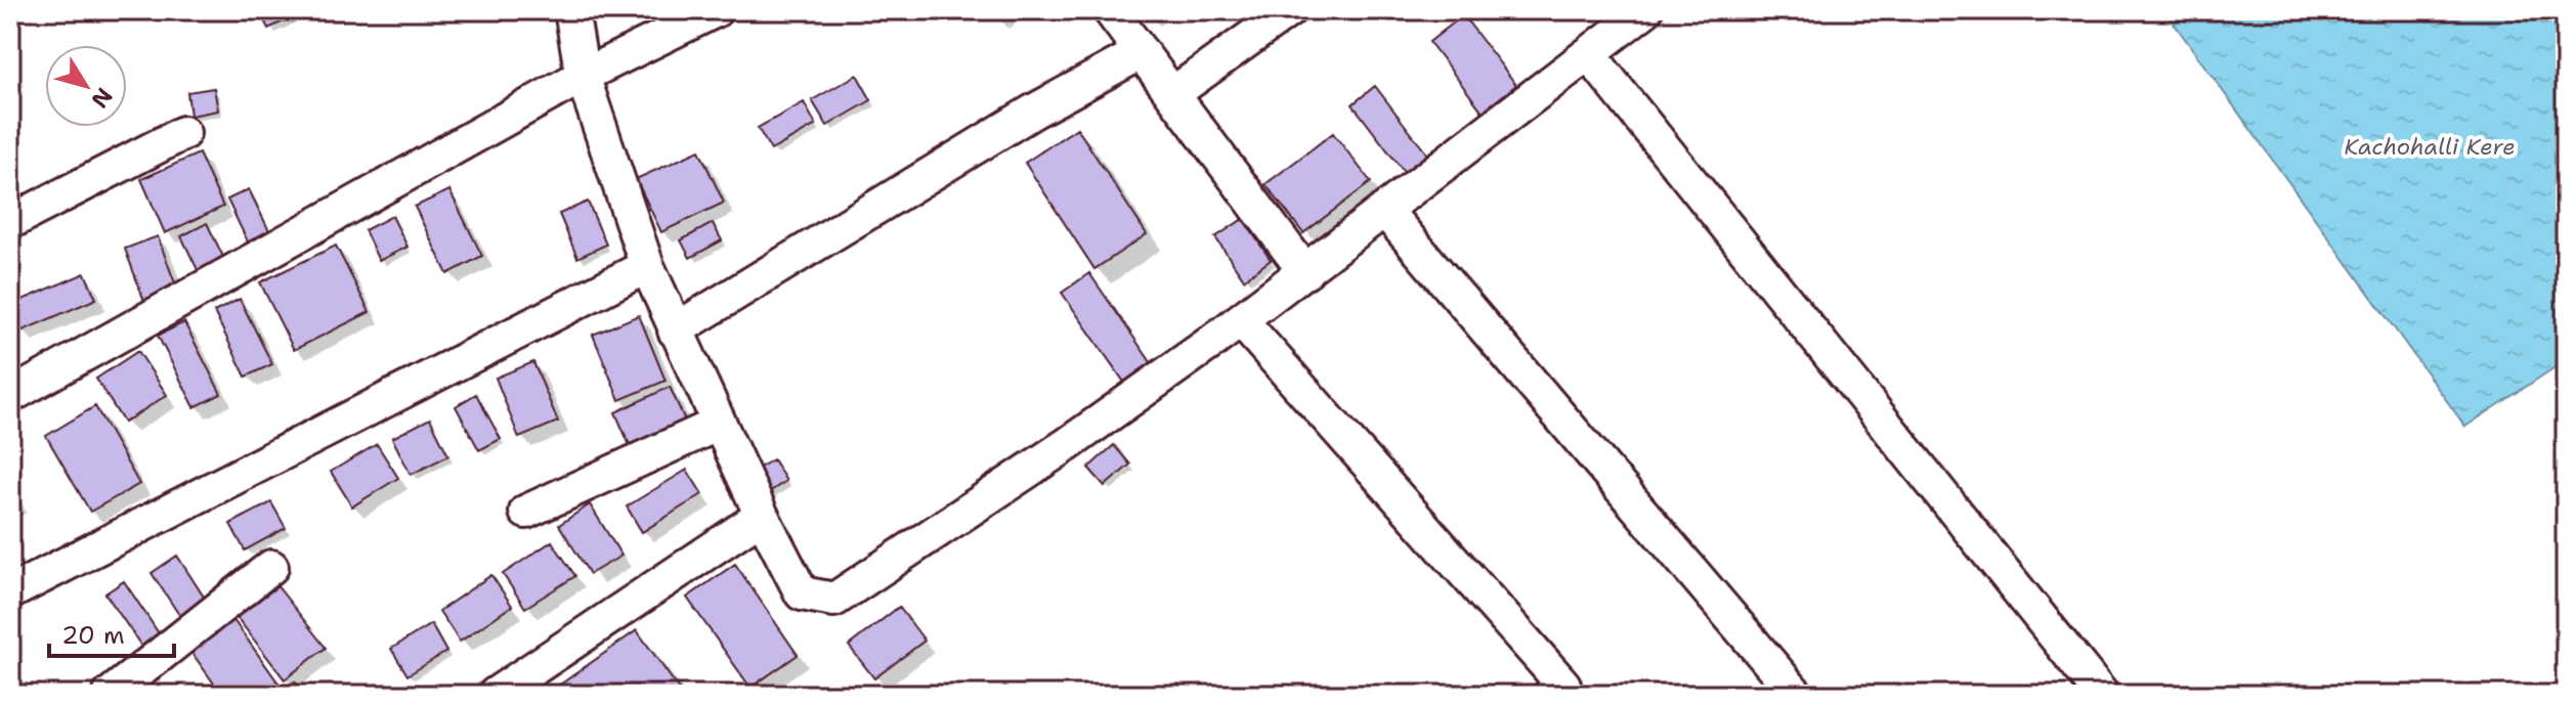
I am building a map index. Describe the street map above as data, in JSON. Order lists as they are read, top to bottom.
{
  "water": ["Kachohalli Kere"],
  "scale_bar": "20 m",
  "north": "bottom right"
}
